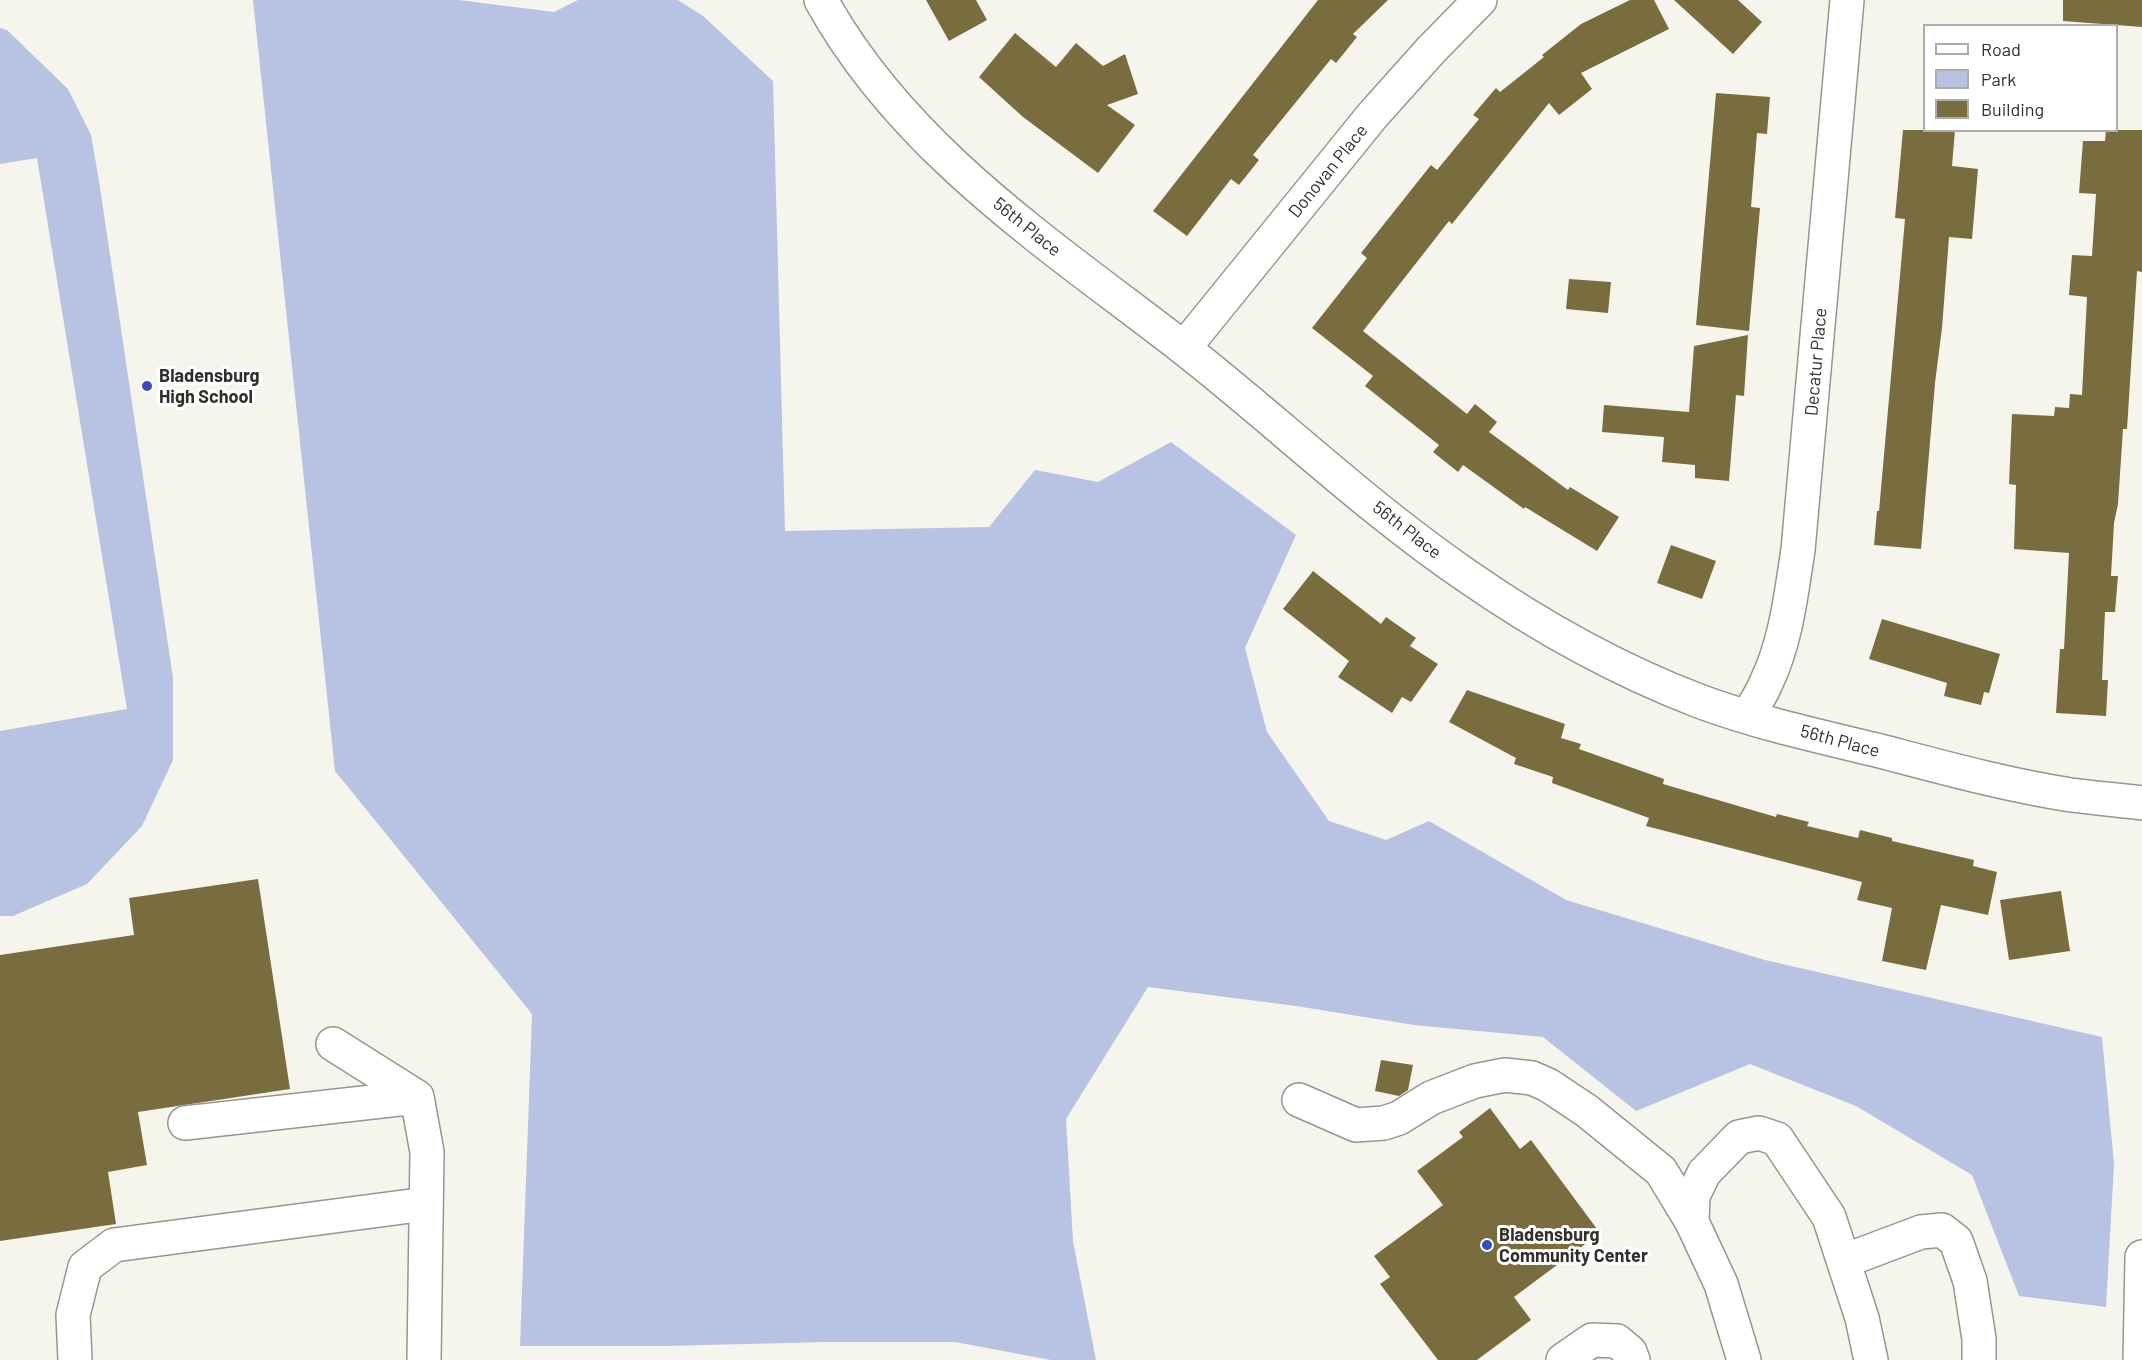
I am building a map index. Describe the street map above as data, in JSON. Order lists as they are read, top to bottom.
{
  "streets": {
    "street": ["Donovan Place", "56th Place", "Decatur Place"]
  },
  "crossings": [
    ["Donovan Place", "56th Place"],
    ["56th Place", "Decatur Place"]
  ],
  "places": ["Bladensburg High School", "Bladensburg Community Center"],
  "legend": ["Road", "Park", "Building"]
}
